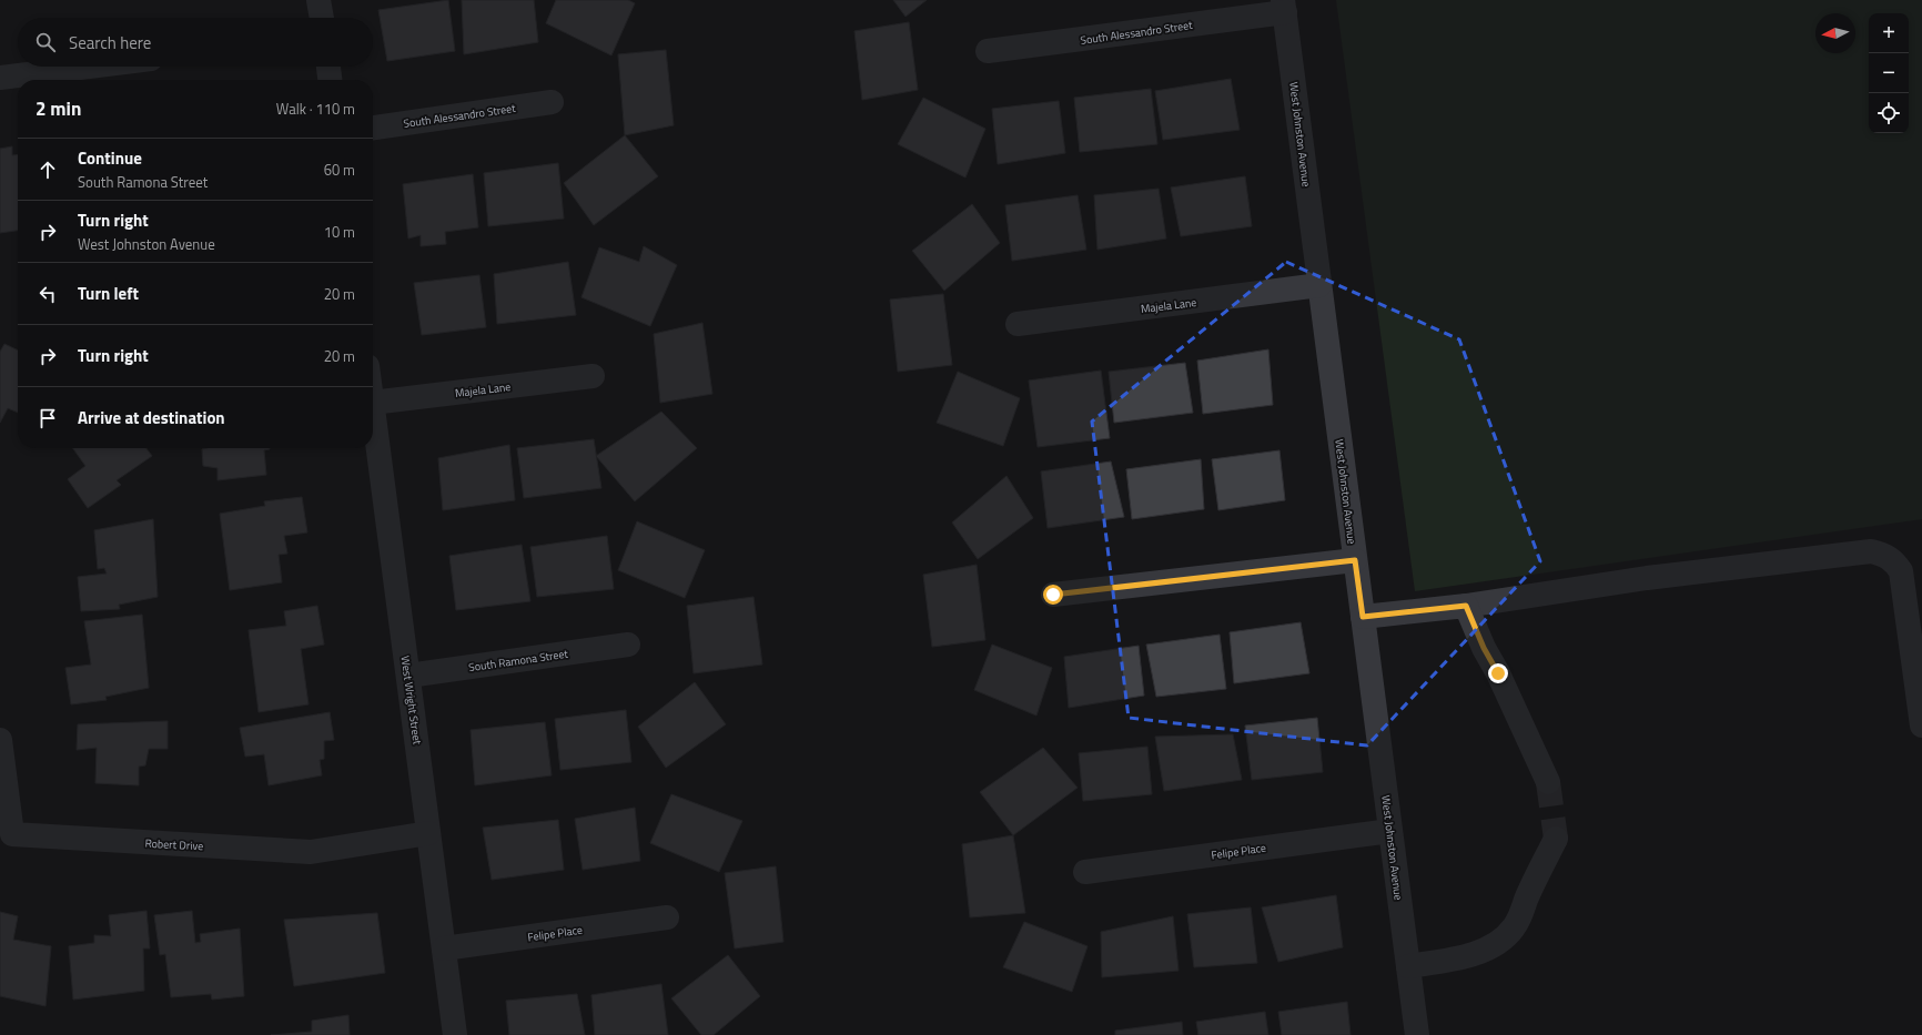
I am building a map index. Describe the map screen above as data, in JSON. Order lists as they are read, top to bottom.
{
  "streets": {
    "street": [
      "South Alessandro Street",
      "West Johnston Avenue",
      "Majela Lane",
      "South Ramona Street",
      "West Wright Street",
      "Robert Drive",
      "Felipe Place"
    ]
  },
  "crossings": [
    ["South Alessandro Street", "West Johnston Avenue"],
    ["West Johnston Avenue", "Majela Lane"],
    ["West Johnston Avenue", "Felipe Place"],
    ["South Ramona Street", "West Wright Street"],
    ["West Wright Street", "Robert Drive"],
    ["West Wright Street", "Felipe Place"]
  ],
  "north": "left",
  "page": {
    "map_buttons": ["+", "−"],
    "search": "Search here",
    "heading": ["2 min", "Walk · 110 m"],
    "list": [
      ["Continue", "South Ramona Street", "60 m"],
      ["Turn right", "West Johnston Avenue", "10 m"],
      ["Turn left", "20 m"],
      ["Turn right", "20 m"],
      "Arrive at destination"
    ]
  }
}
